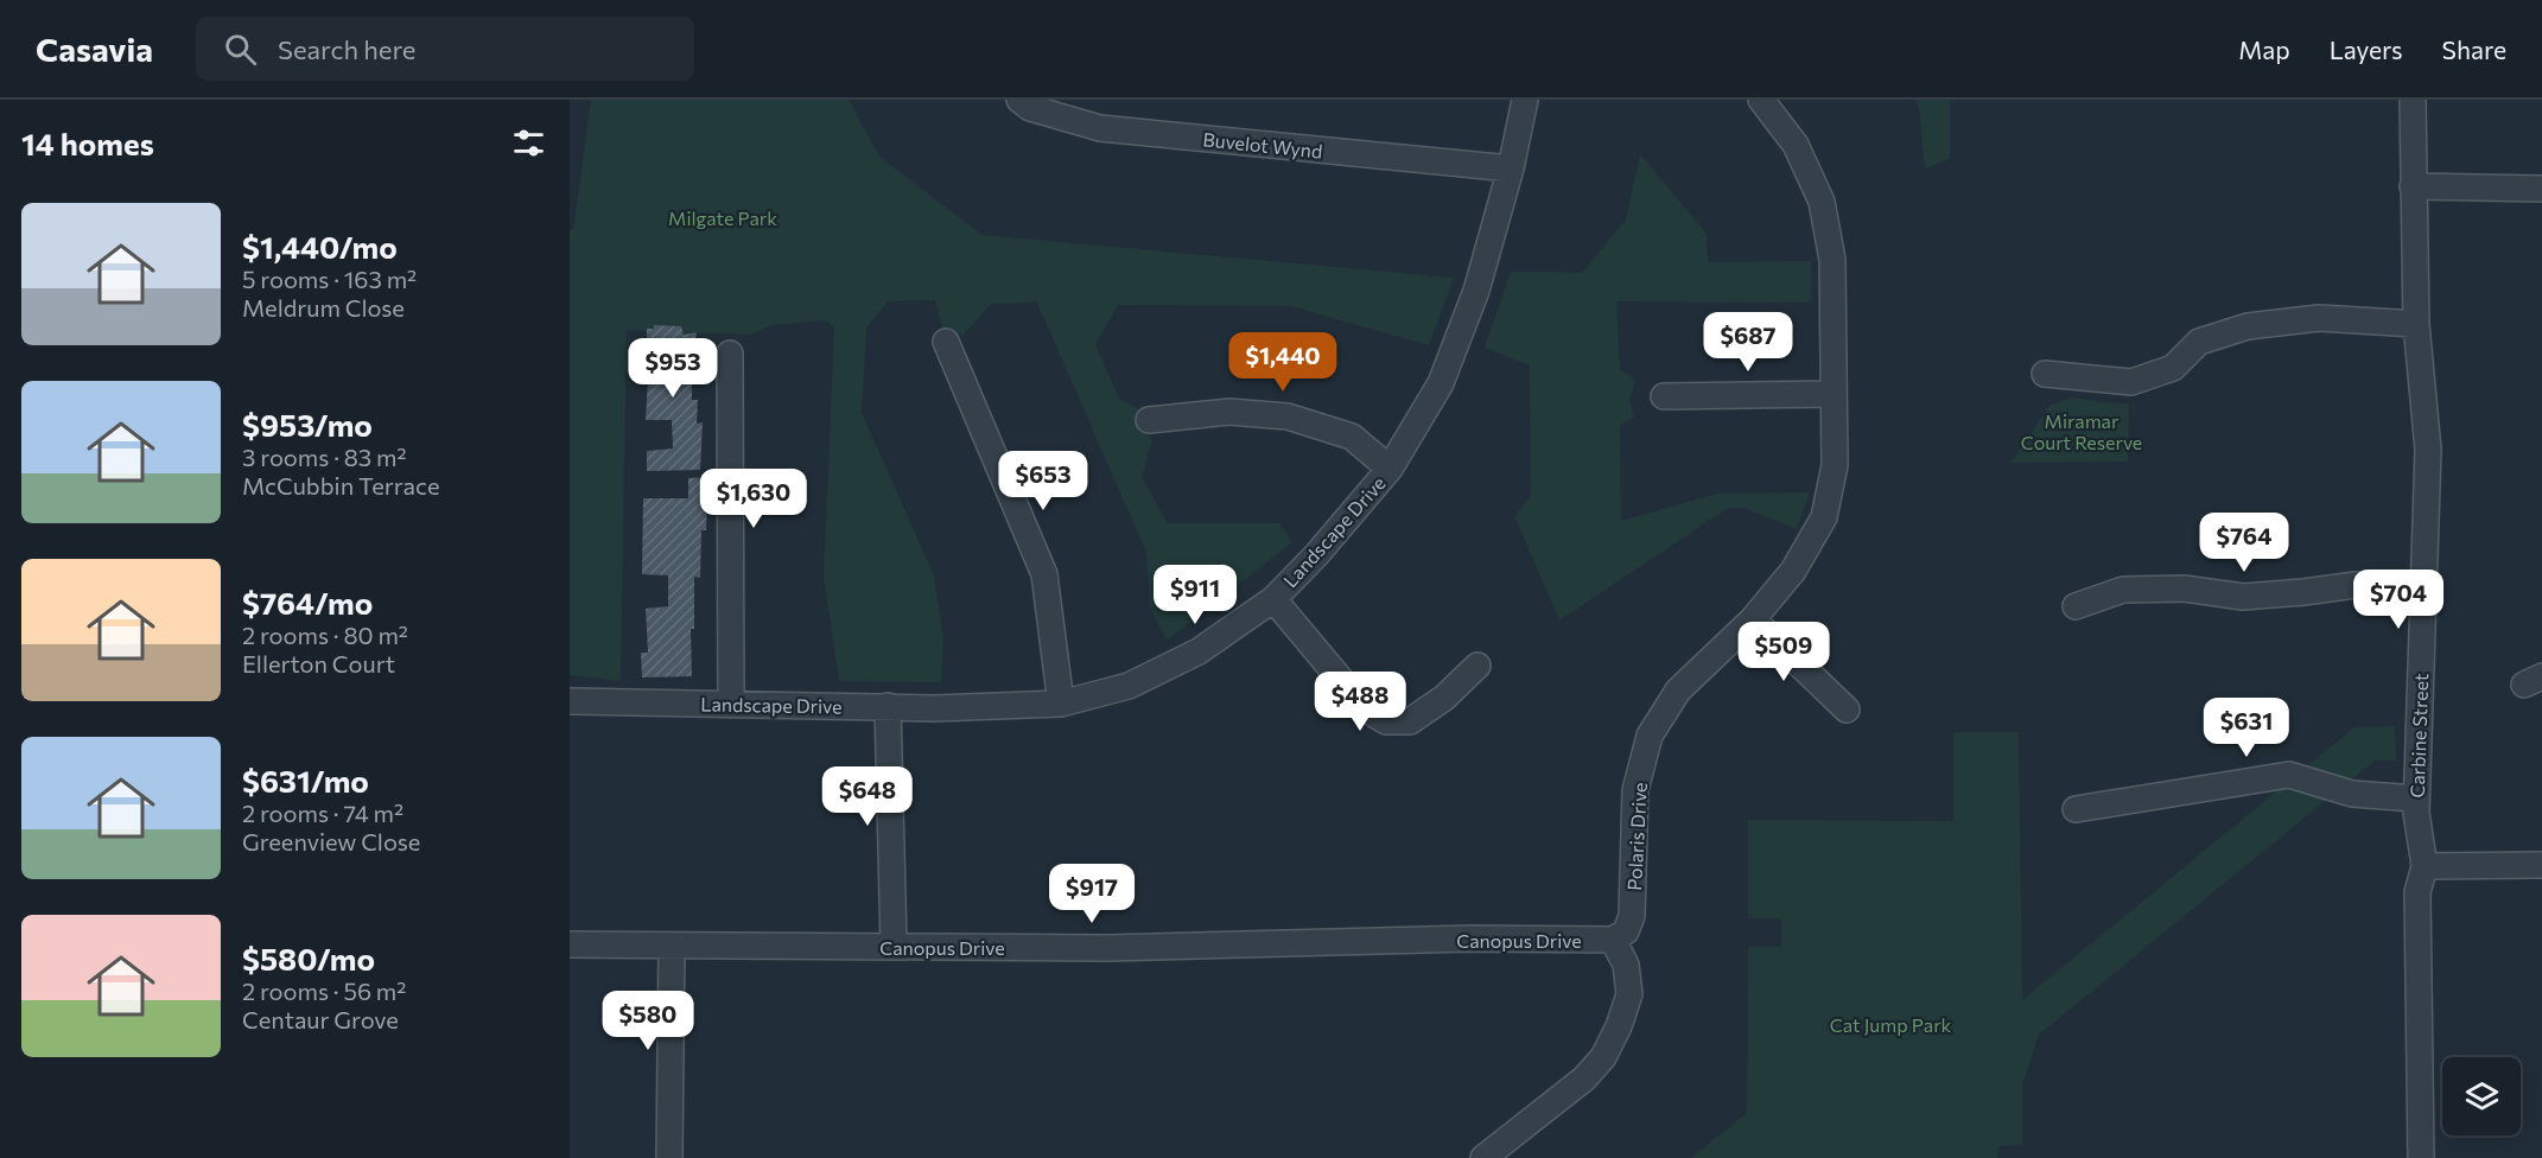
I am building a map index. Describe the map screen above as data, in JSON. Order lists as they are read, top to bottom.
{
  "streets": {
    "street": [
      "Buvelot Wynd",
      "Landscape Drive",
      "Carbine Street",
      "Polaris Drive",
      "Canopus Drive"
    ]
  },
  "crossings": [
    ["Buvelot Wynd", "Landscape Drive"],
    ["Polaris Drive", "Canopus Drive"]
  ],
  "parks": ["Milgate Park", "Miramar Court Reserve", "Cat Jump Park"],
  "page": {
    "header": "Casavia",
    "search": "Search here",
    "nav": ["Map", "Layers", "Share"],
    "heading": "14 homes",
    "list": [
      {
        "name": "$1,440/mo",
        "note": "5 rooms · 163 m² · Meldrum Close"
      },
      {
        "name": "$953/mo",
        "note": "3 rooms · 83 m² · McCubbin Terrace"
      },
      {
        "name": "$764/mo",
        "note": "2 rooms · 80 m² · Ellerton Court"
      },
      {
        "name": "$631/mo",
        "note": "2 rooms · 74 m² · Greenview Close"
      },
      {
        "name": "$580/mo",
        "note": "2 rooms · 56 m² · Centaur Grove"
      }
    ],
    "price": [
      "$687",
      "$1,440",
      "$953",
      "$653",
      "$1,630",
      "$764",
      "$911",
      "$704",
      "$509",
      "$488",
      "$631",
      "$648",
      "$917",
      "$580"
    ]
  }
}
